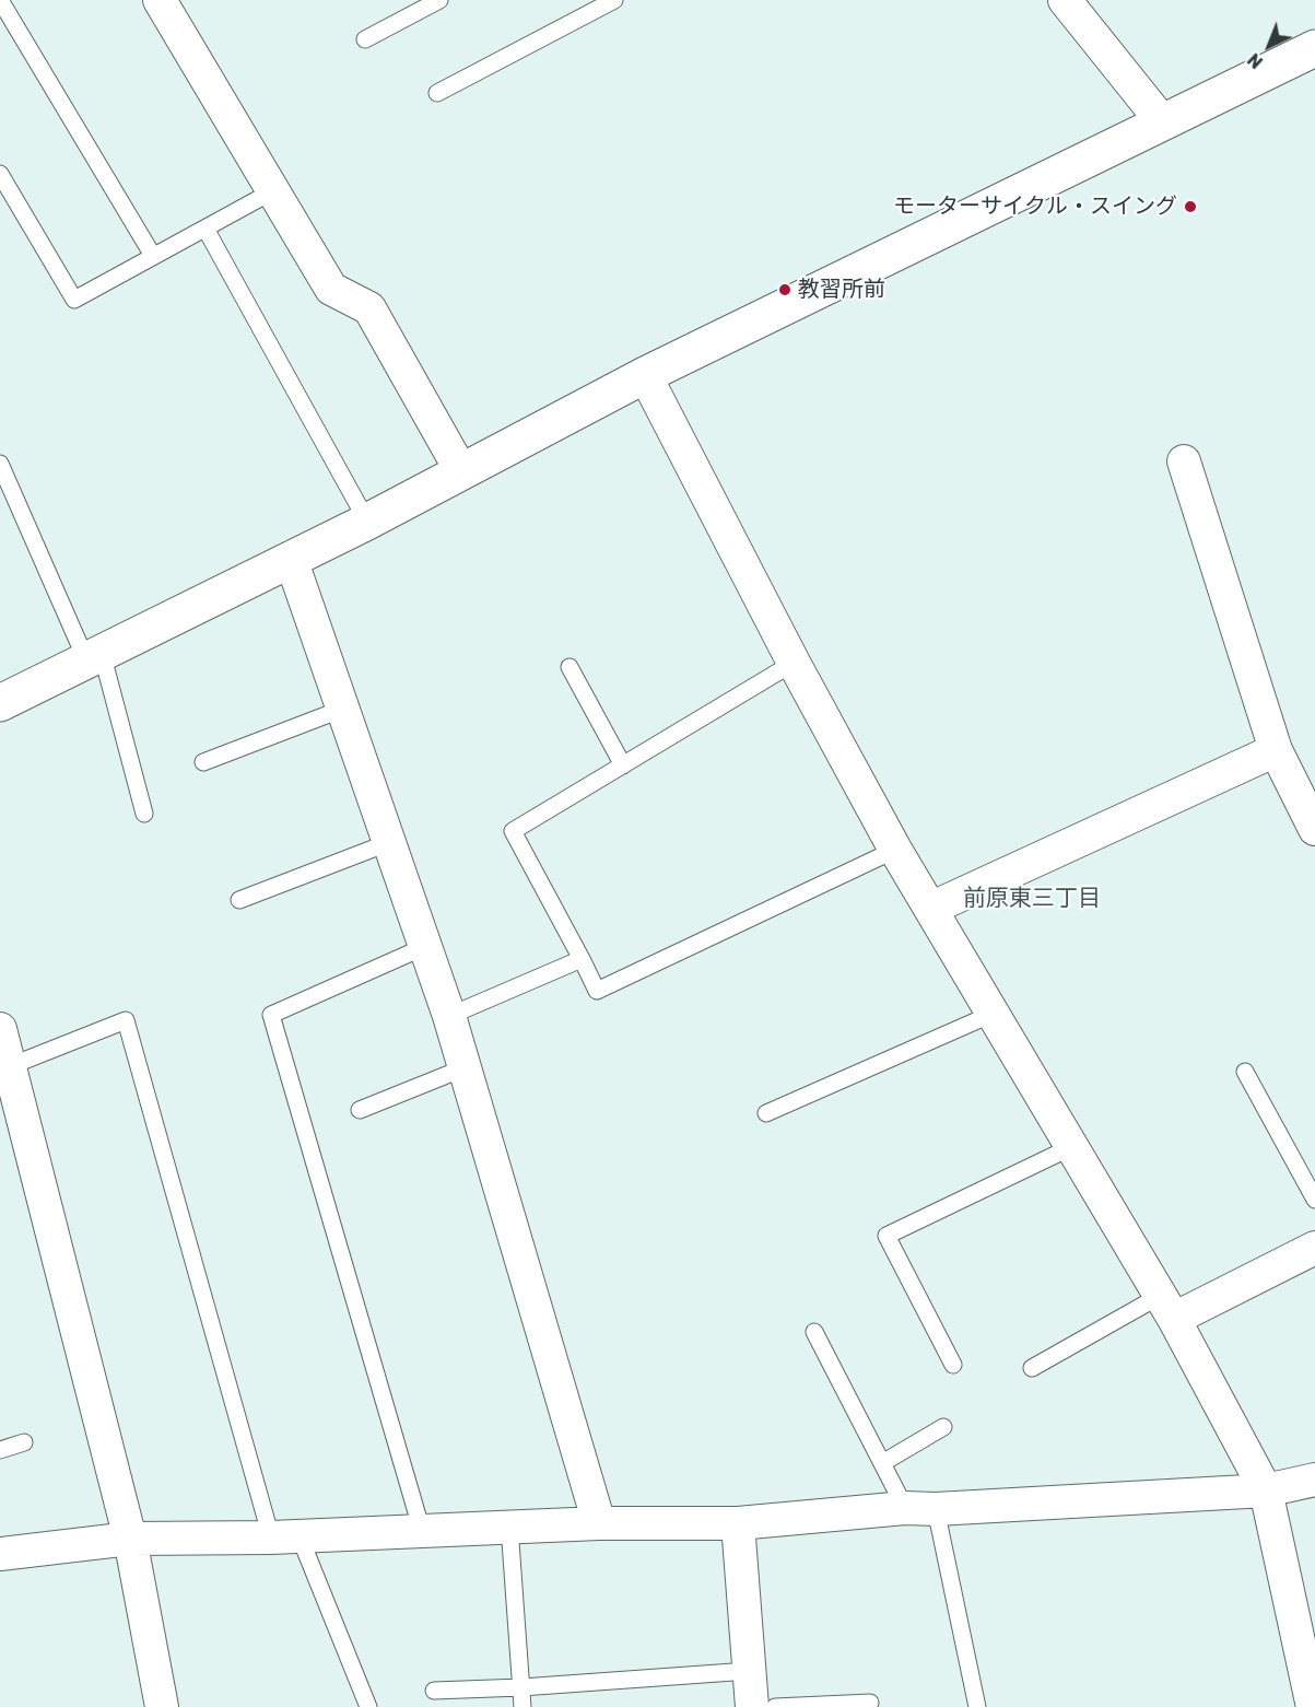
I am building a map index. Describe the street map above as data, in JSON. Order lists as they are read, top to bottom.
{
  "districts": ["前原東三丁目"],
  "places": ["モーターサイクル・スイング", "教習所前"],
  "north": "bottom left"
}
